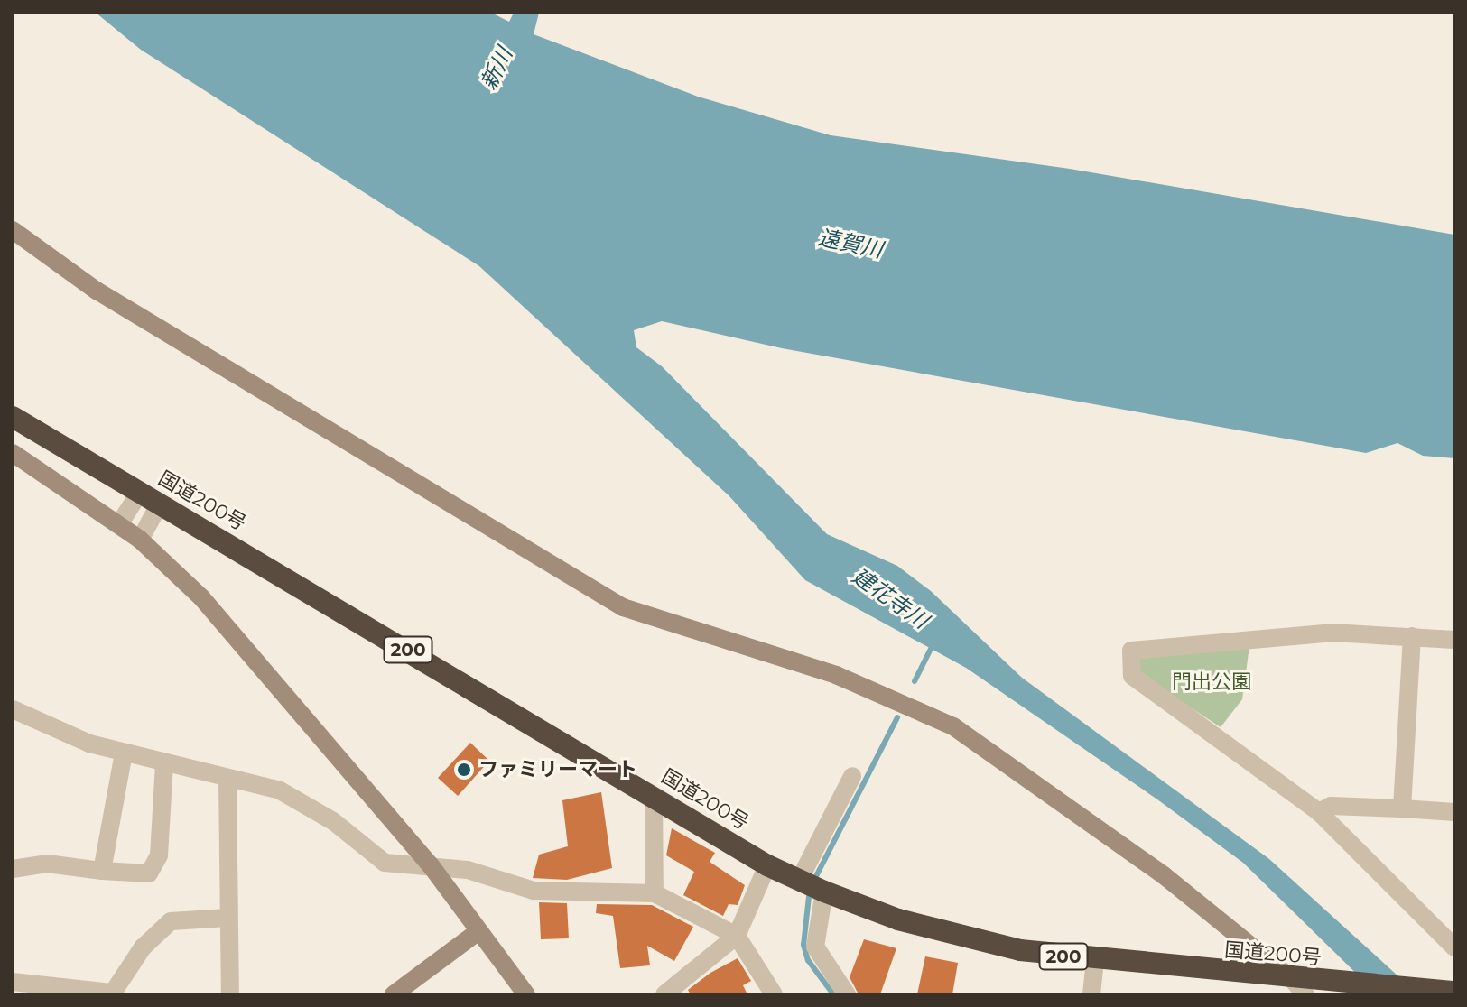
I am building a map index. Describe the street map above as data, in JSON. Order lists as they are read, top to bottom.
{
  "streets": {
    "highway": ["国道200号", "200"]
  },
  "water": ["新川", "遠賀川", "建花寺川"],
  "parks": ["門出公園"],
  "places": ["ファミリーマート"]
}
